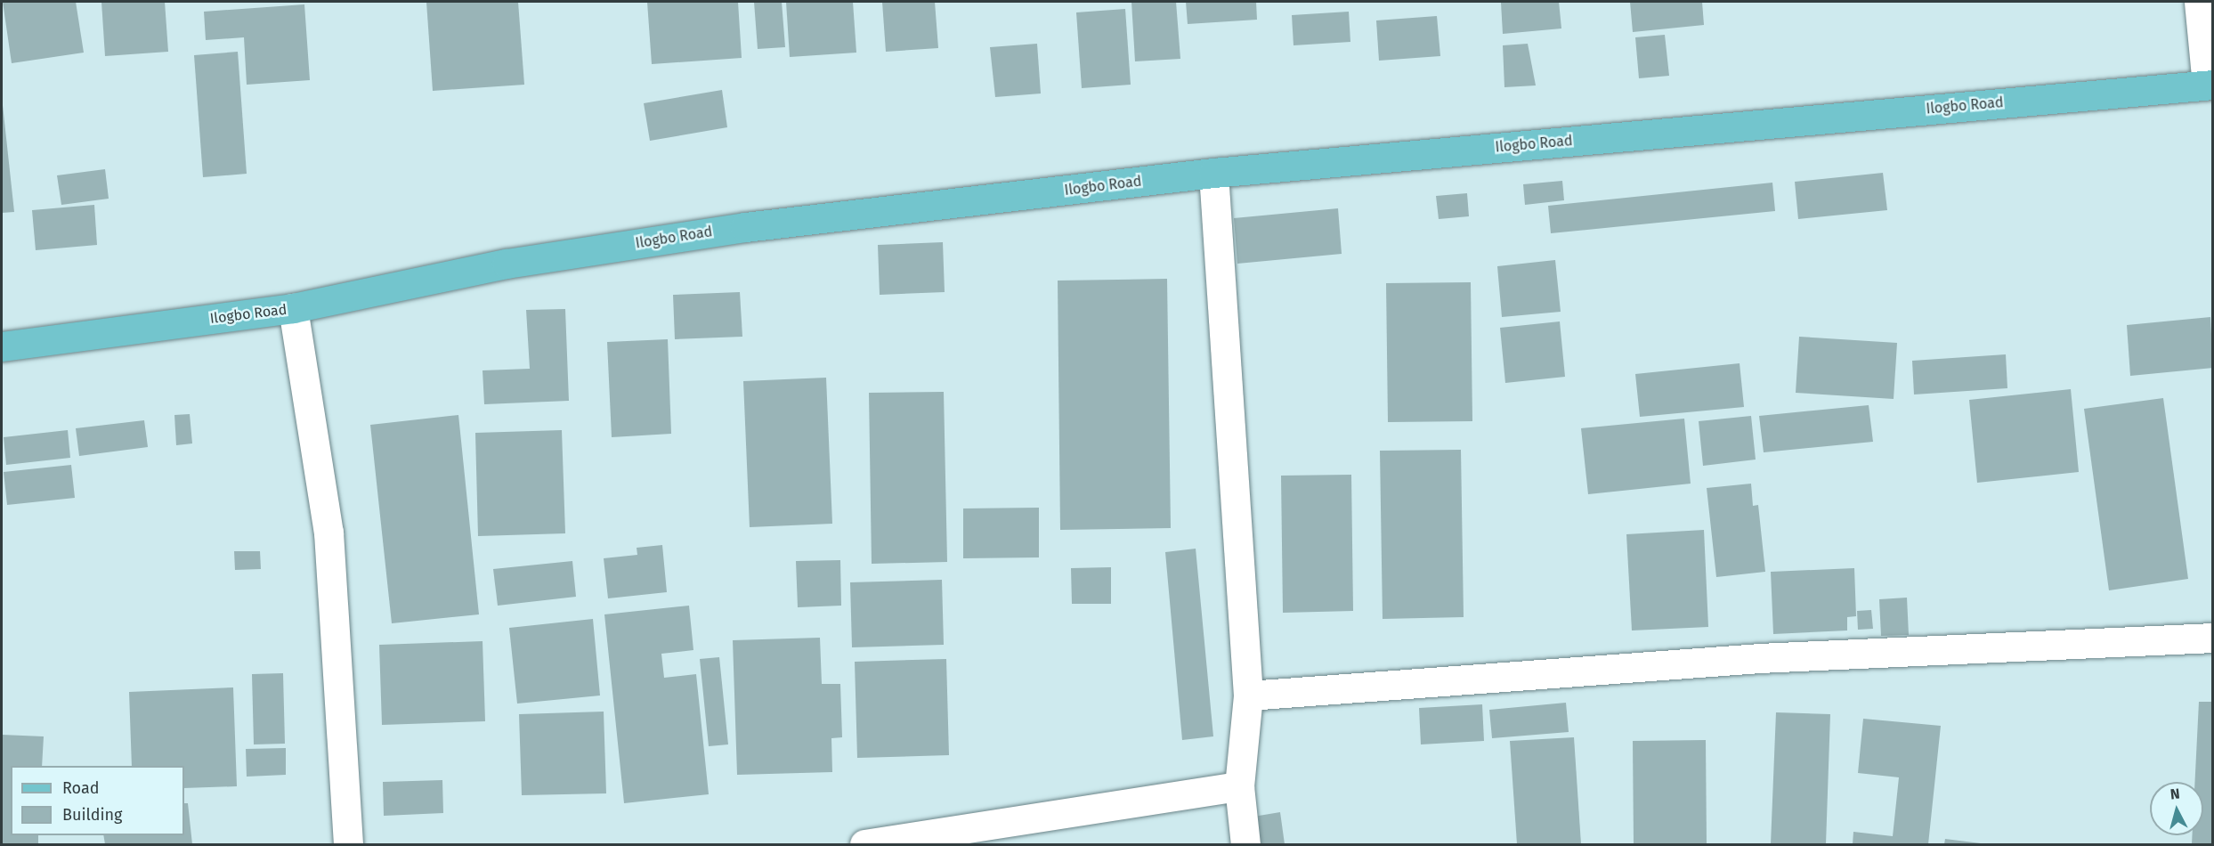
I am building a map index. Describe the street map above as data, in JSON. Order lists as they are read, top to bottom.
{
  "streets": {
    "main road": ["Ilogbo Road"]
  },
  "legend": ["Road", "Building"],
  "north": "top"
}
